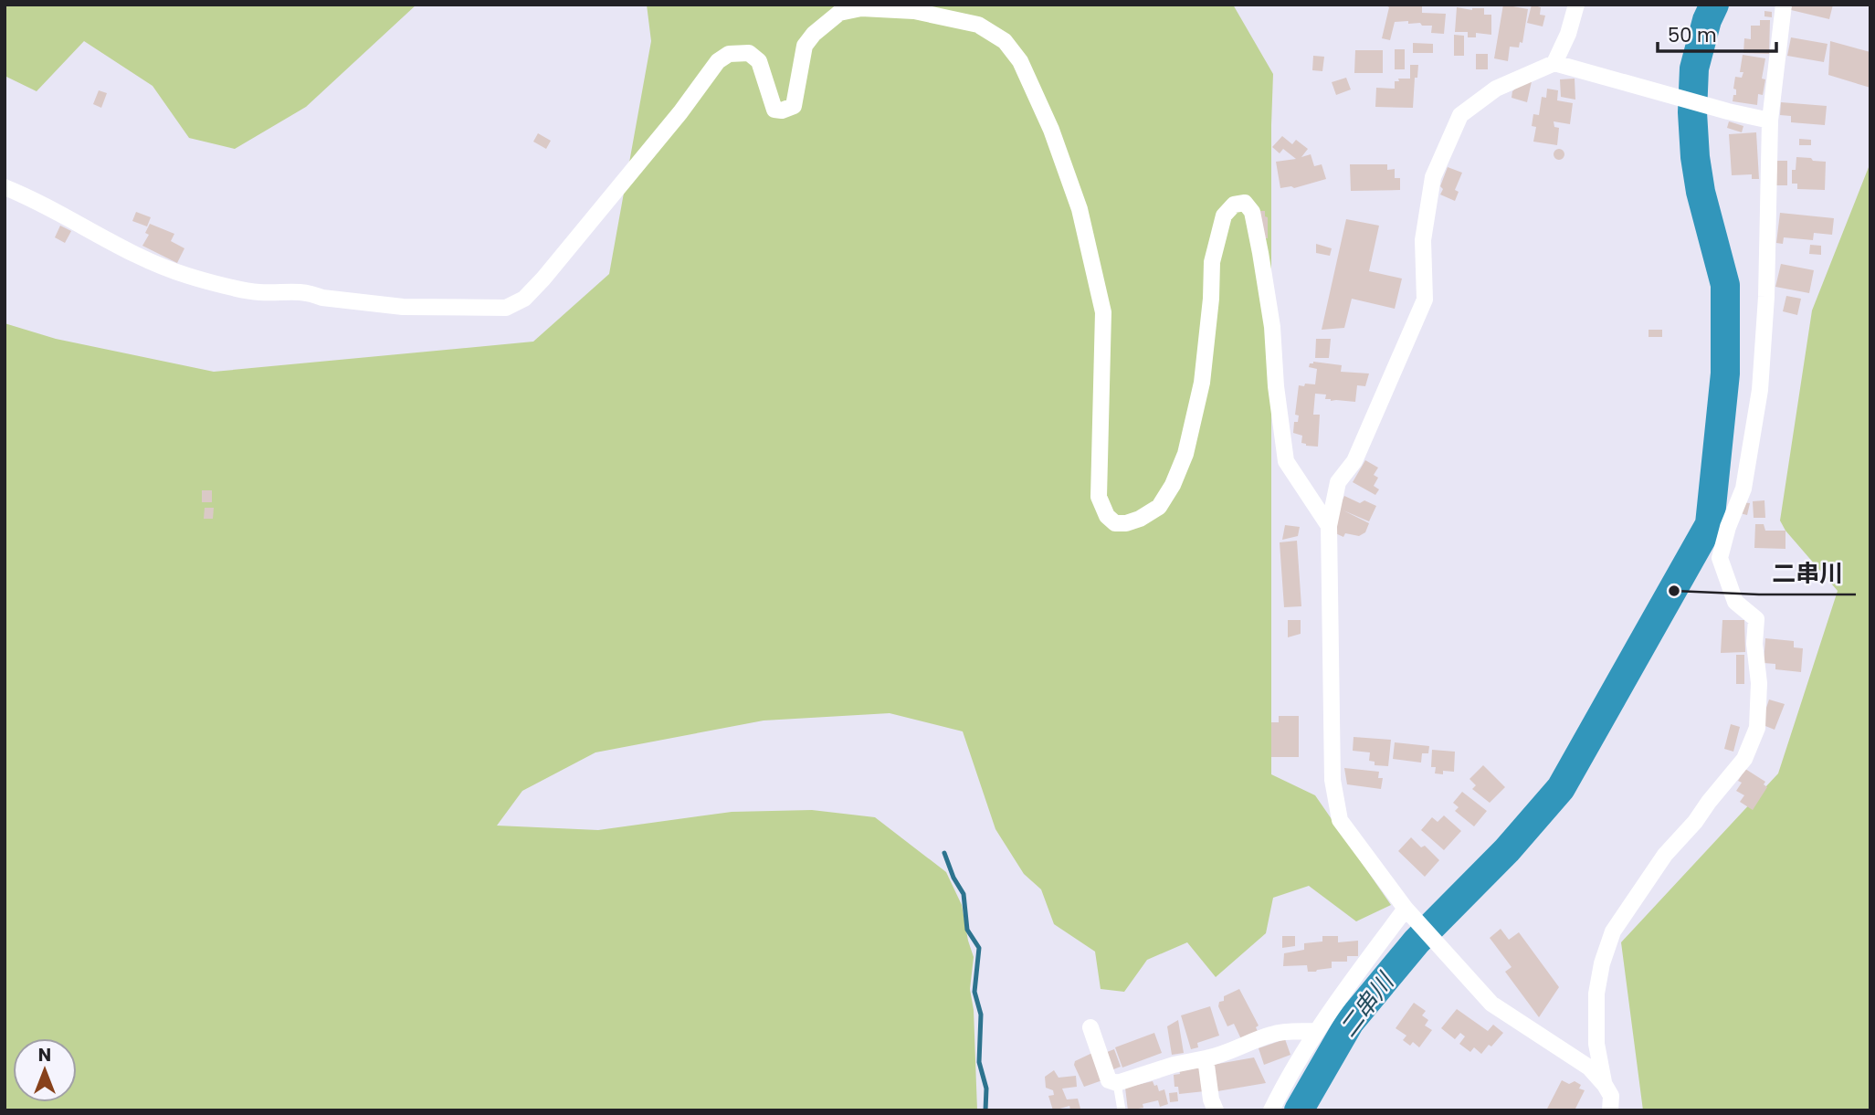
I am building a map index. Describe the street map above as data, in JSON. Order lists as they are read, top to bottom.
{
  "water": ["二串川"],
  "places": ["二串川"],
  "scale_bar": "50 m",
  "north": "top"
}
